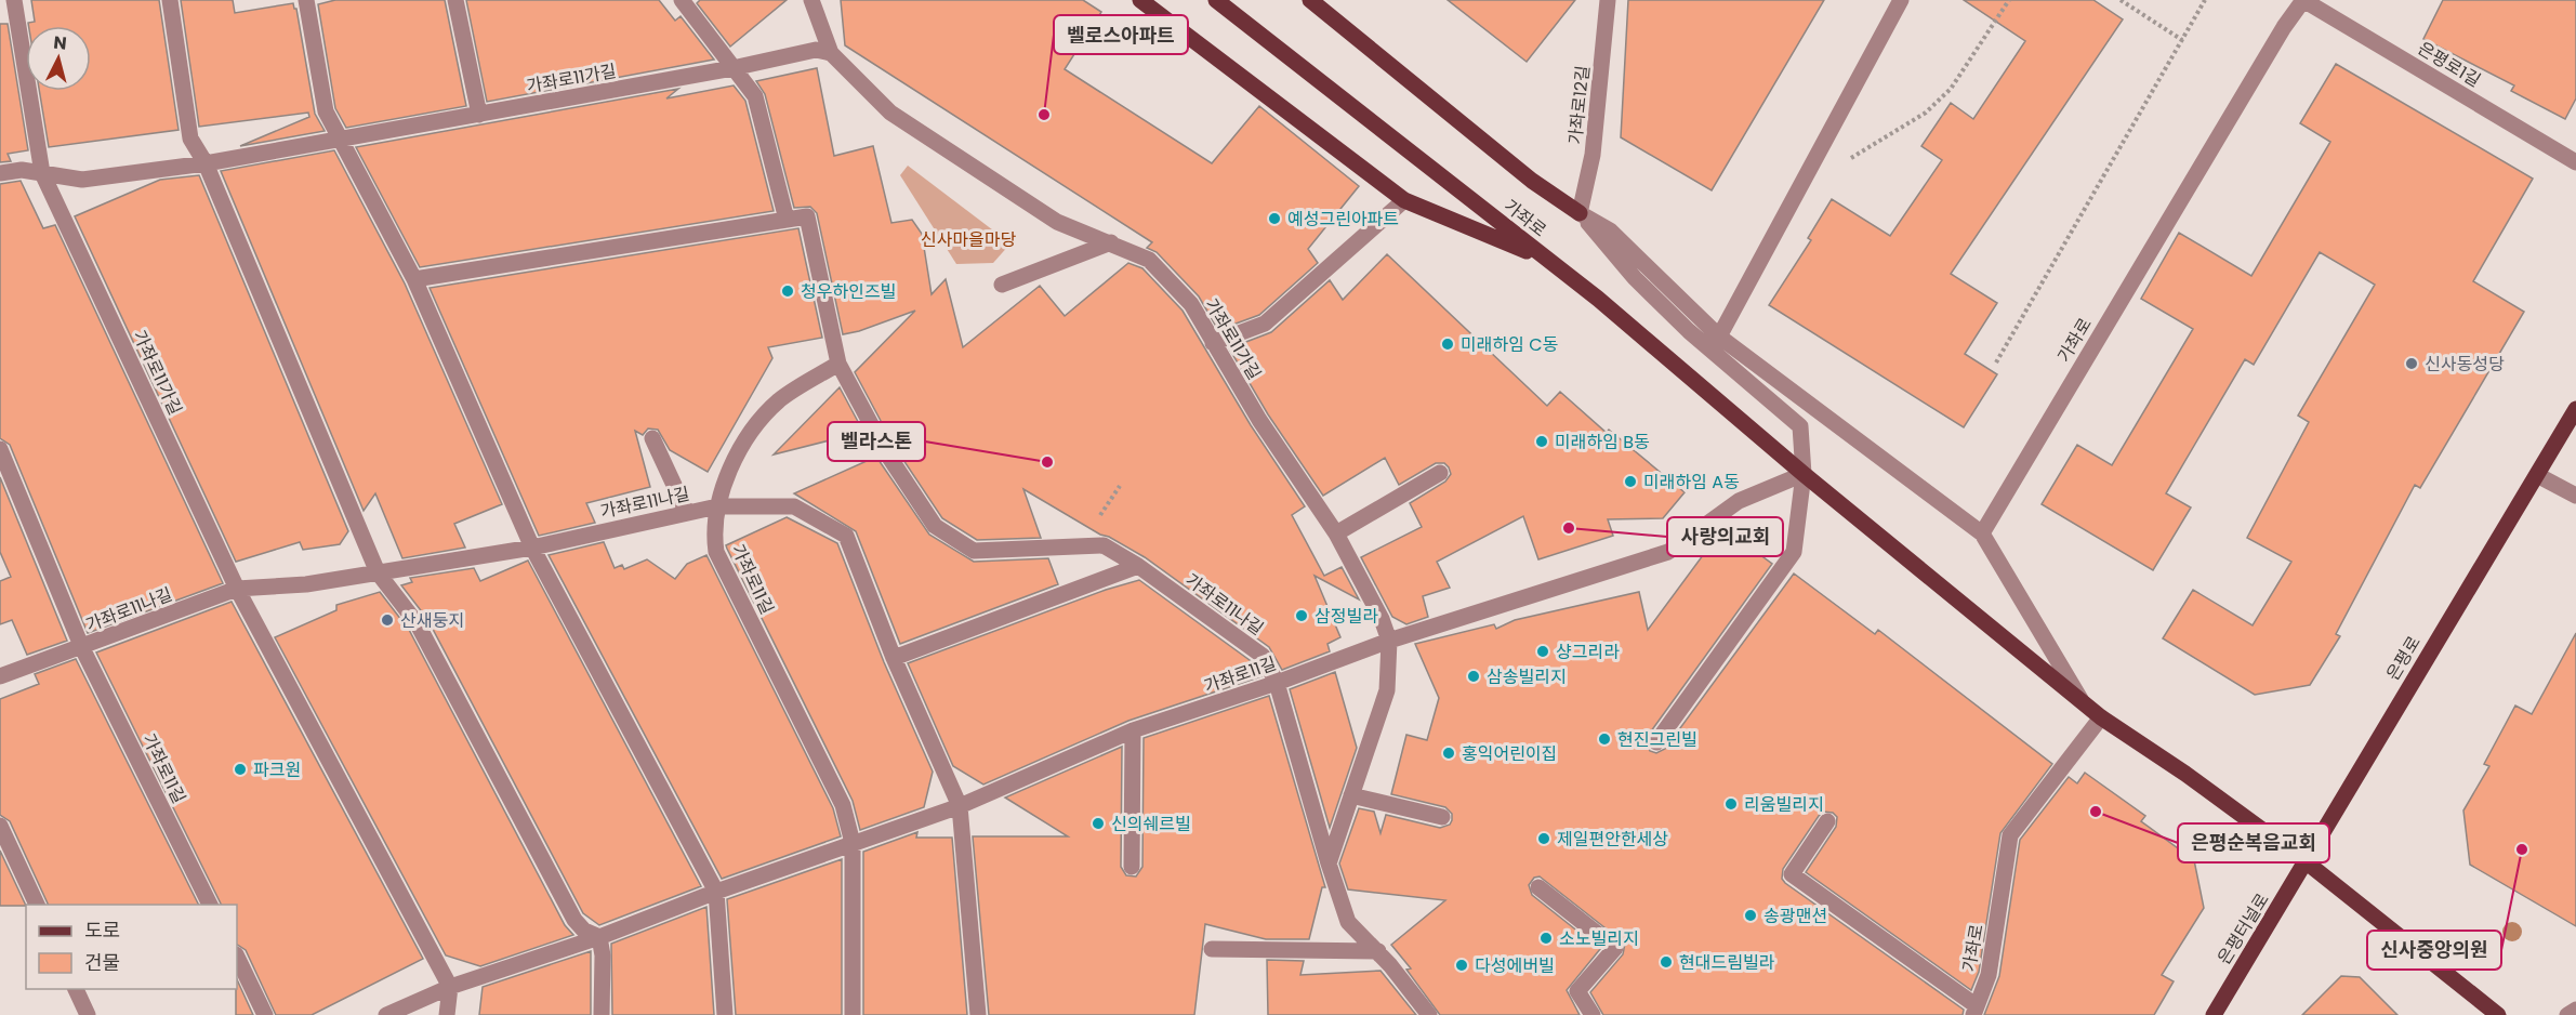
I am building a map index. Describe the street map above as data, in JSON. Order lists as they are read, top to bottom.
{
  "streets": {
    "main road": ["가좌로", "은평로", "은평터널로"],
    "street": [
      "은평로1길",
      "가좌로11가길",
      "가좌로12길",
      "가좌로11나길",
      "가좌로11길"
    ]
  },
  "crossings": [
    ["은평로1길", "가좌로"],
    ["가좌로11가길", "가좌로11나길"],
    ["가좌로11가길", "가좌로11길"],
    ["가좌로", "가좌로11길"],
    ["가좌로", "은평로"],
    ["가좌로", "은평터널로"],
    ["가좌로11나길", "가좌로11길"],
    ["은평로", "은평터널로"]
  ],
  "parks": ["신사마을마당"],
  "places": [
    "벨로스아파트",
    "예성그린아파트",
    "청우하인즈빌",
    "미래하임 C동",
    "신사동성당",
    "미래하임 B동",
    "벨라스톤",
    "미래하임 A동",
    "사랑의교회",
    "삼정빌라",
    "산새둥지",
    "샹그리라",
    "삼송빌리지",
    "현진그린빌",
    "홍익어린이집",
    "파크원",
    "리움빌리지",
    "은평순복음교회",
    "신의쉐르빌",
    "제일편안한세상",
    "신사중앙의원",
    "송광맨션",
    "소노빌리지",
    "현대드림빌라",
    "다성에버빌"
  ],
  "legend": ["도로", "건물"],
  "north": "top"
}
